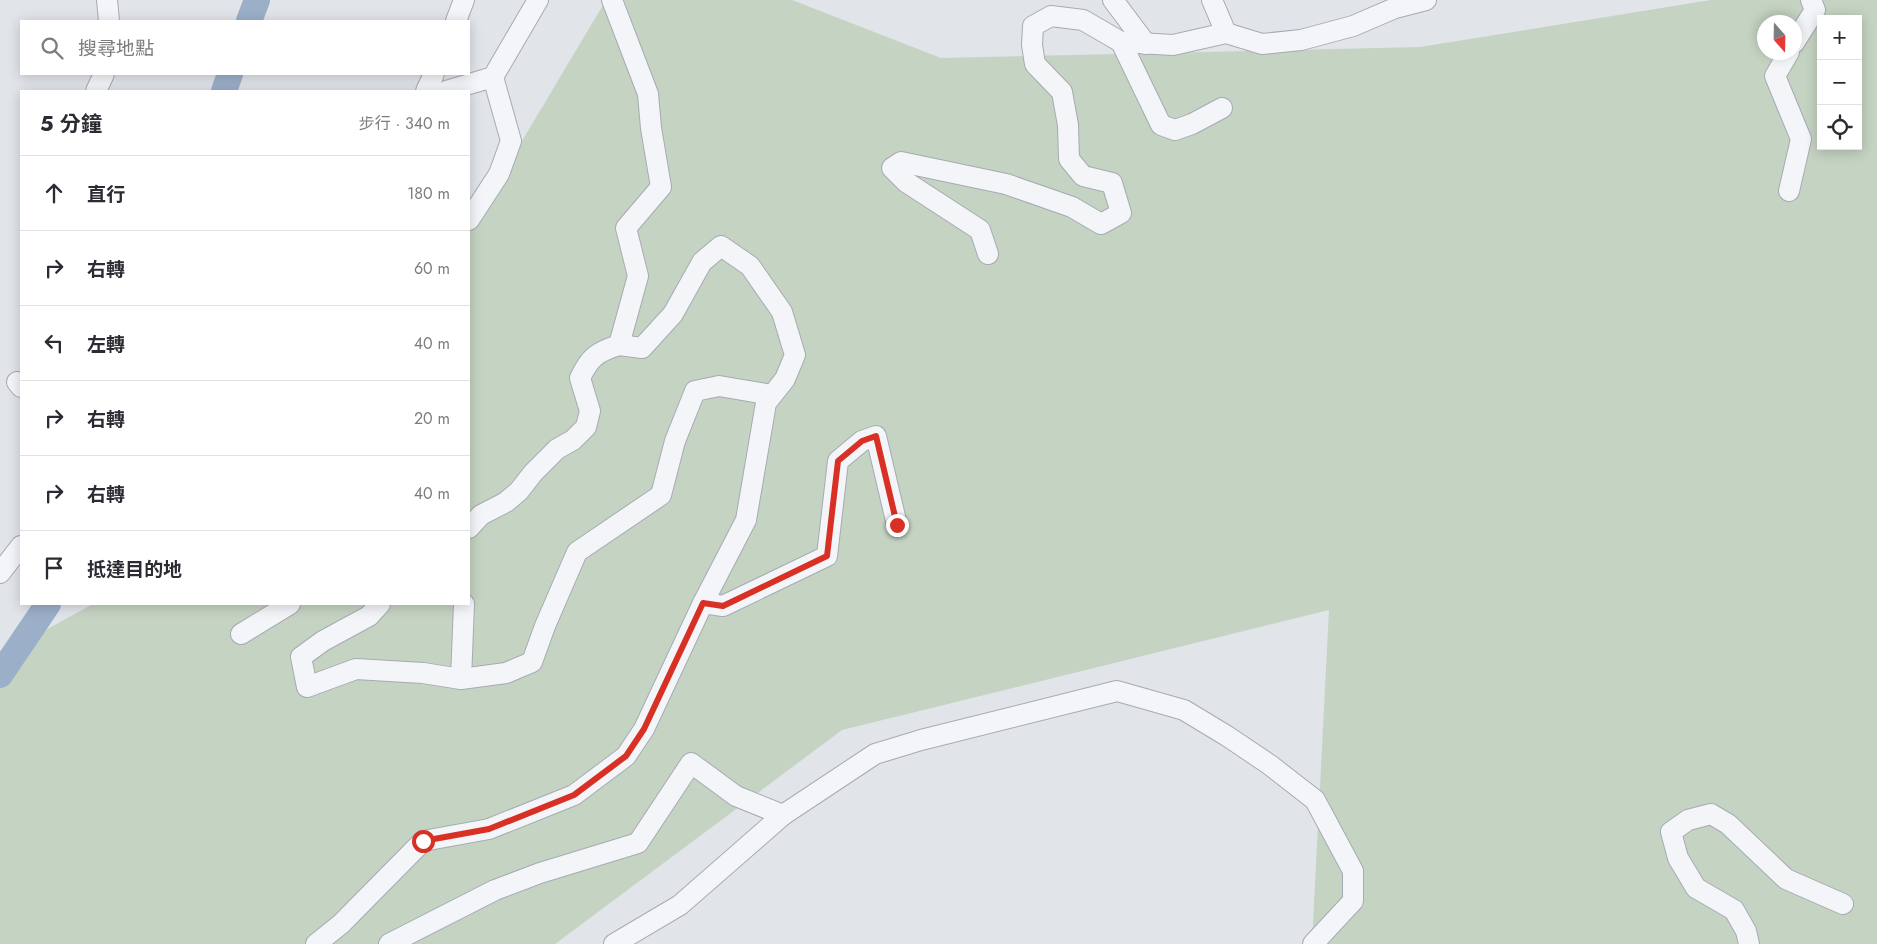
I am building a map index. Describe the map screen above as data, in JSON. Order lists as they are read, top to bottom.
{
  "north": "bottom",
  "page": {
    "map_buttons": ["+", "−"],
    "search": "搜尋地點",
    "heading": ["5 分鐘", "步行 · 340 m"],
    "list": [
      ["直行", "180 m"],
      ["右轉", "60 m"],
      ["左轉", "40 m"],
      ["右轉", "20 m"],
      ["右轉", "40 m"],
      "抵達目的地"
    ]
  }
}
